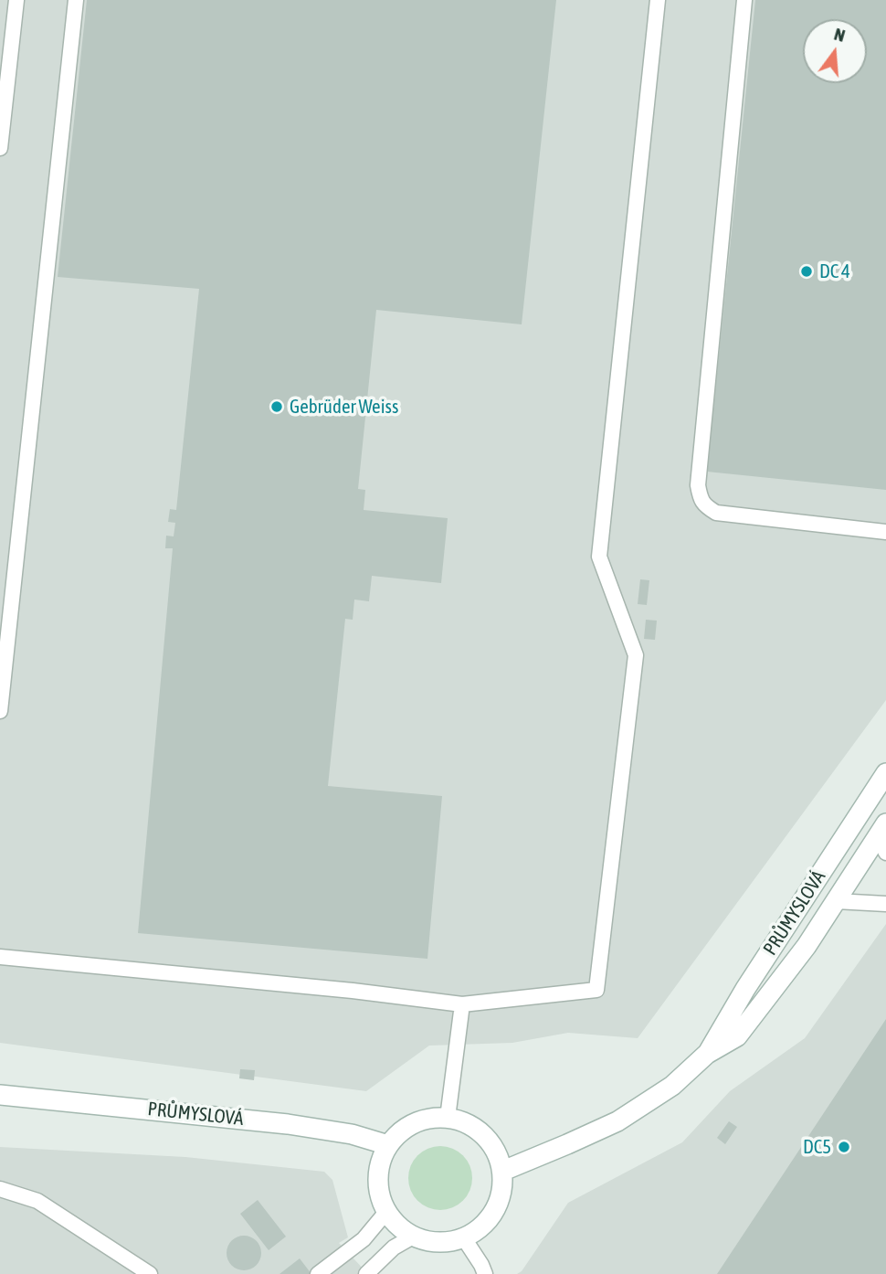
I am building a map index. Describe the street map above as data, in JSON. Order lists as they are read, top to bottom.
{
  "streets": {
    "main road": ["PRŮMYSLOVÁ"]
  },
  "places": ["DC 4", "Gebrüder Weiss", "DC5"],
  "north": "top"
}
